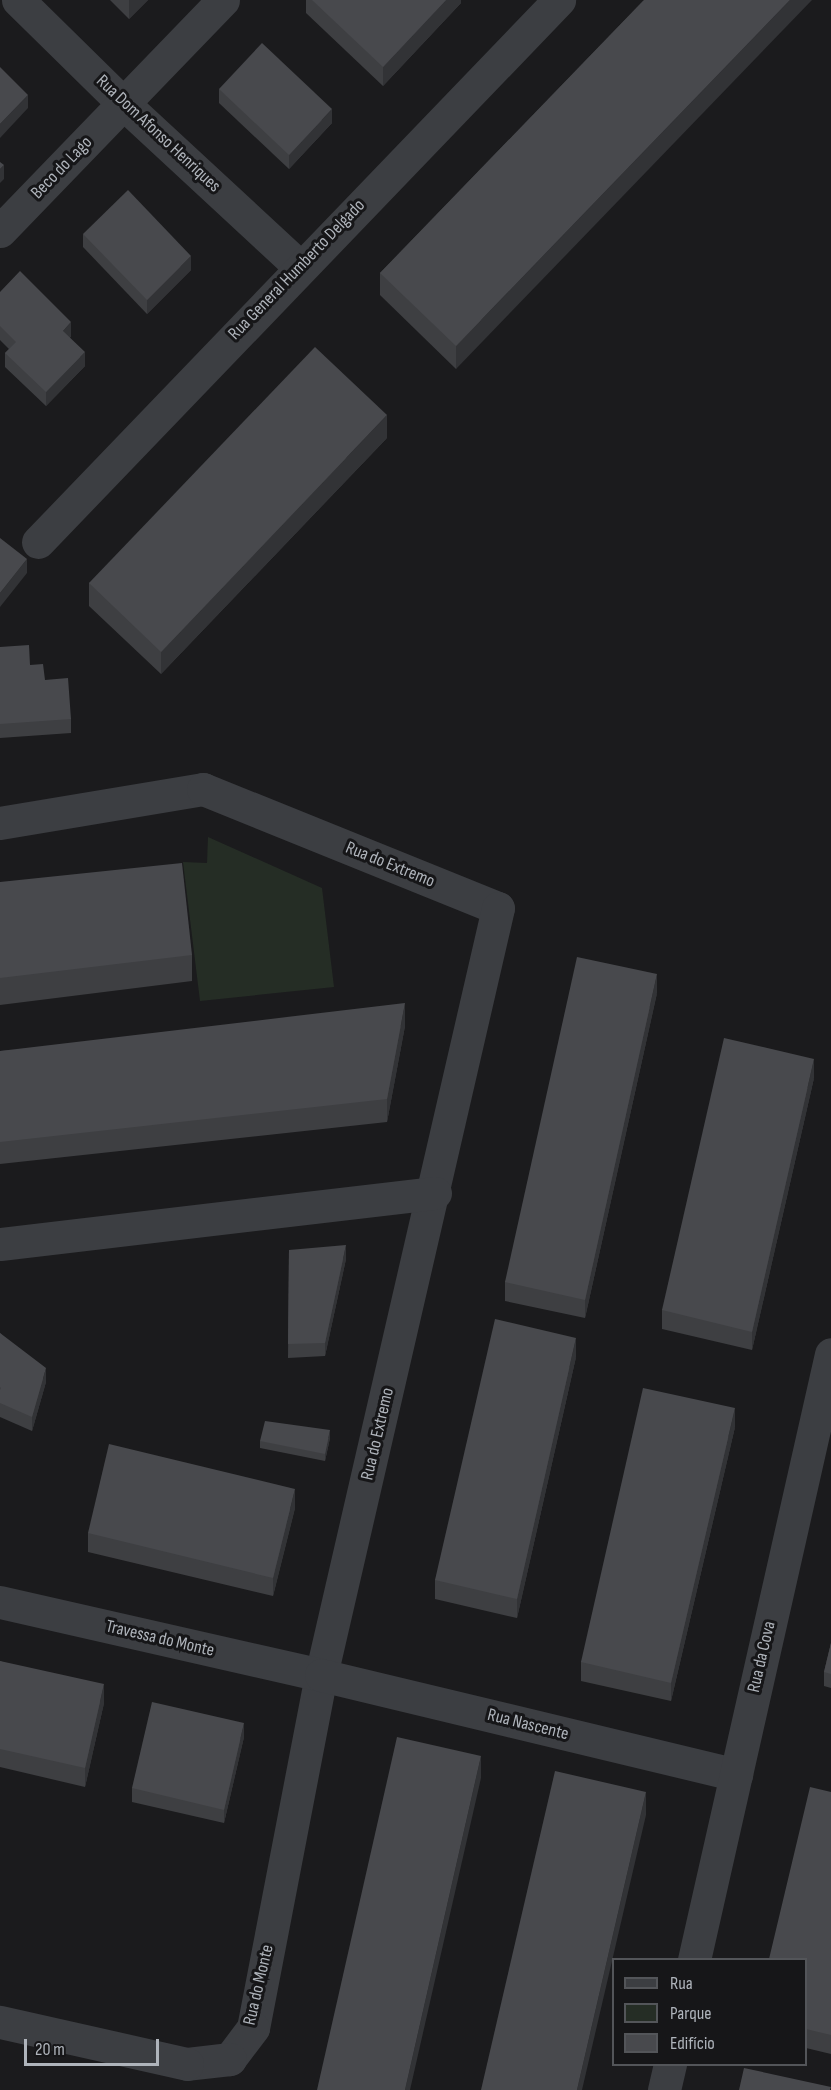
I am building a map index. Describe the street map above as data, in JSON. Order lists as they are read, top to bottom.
{
  "streets": {
    "street": [
      "Rua Dom Afonso Henriques",
      "Beco do Lago",
      "Rua General Humberto Delgado",
      "Rua do Extremo",
      "Travessa do Monte",
      "Rua da Cova",
      "Rua Nascente",
      "Rua do Monte"
    ]
  },
  "crossings": [
    ["Rua Dom Afonso Henriques", "Beco do Lago"],
    ["Rua Dom Afonso Henriques", "Rua General Humberto Delgado"],
    ["Rua do Extremo", "Travessa do Monte"],
    ["Rua do Extremo", "Rua Nascente"],
    ["Rua do Extremo", "Rua do Monte"],
    ["Travessa do Monte", "Rua Nascente"],
    ["Travessa do Monte", "Rua do Monte"],
    ["Rua da Cova", "Rua Nascente"],
    ["Rua Nascente", "Rua do Monte"]
  ],
  "legend": ["Rua", "Parque", "Edifício"],
  "scale_bar": "20 m"
}
